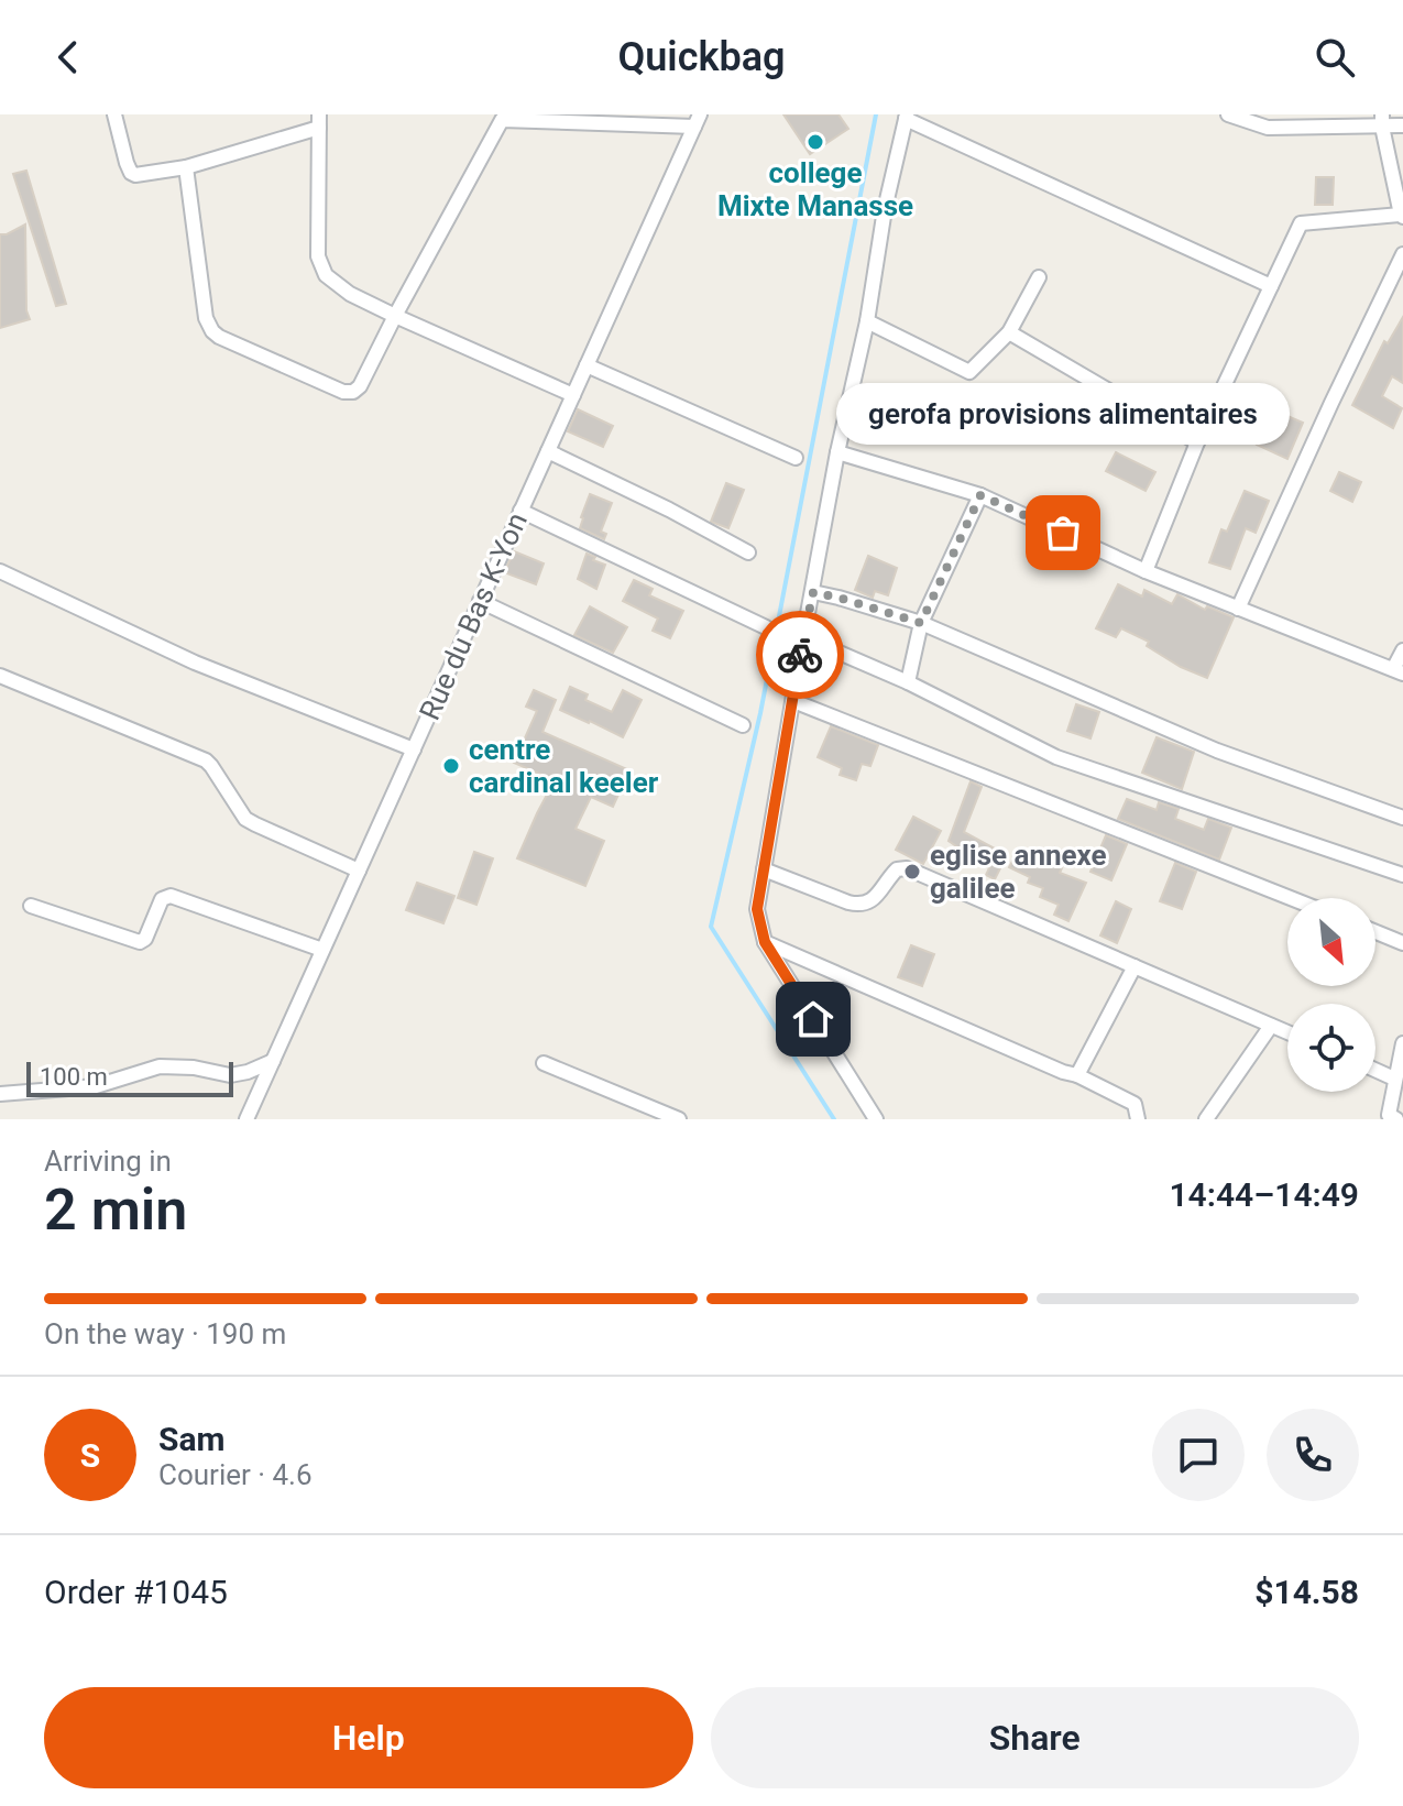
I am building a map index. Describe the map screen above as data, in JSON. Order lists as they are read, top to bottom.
{
  "streets": {
    "street": ["Rue du Bas K-Yon"]
  },
  "places": [
    "college Mixte Manasse",
    "gerofa provisions alimentaires",
    "centre cardinal keeler",
    "eglise annexe galilee"
  ],
  "scale_bar": "100 m",
  "north": "bottom right",
  "page": {
    "header": "Quickbag",
    "bubble": "gerofa provisions alimentaires",
    "scale": "100 m",
    "heading": ["2 min", "Arriving in", "14:44–14:49"],
    "panel": [
      "Sam",
      "Courier · 4.6",
      "Order #1045",
      "$14.58"
    ],
    "bar": "On the way · 190 m",
    "round": "S",
    "buttons": ["Help", "Share"]
  }
}
